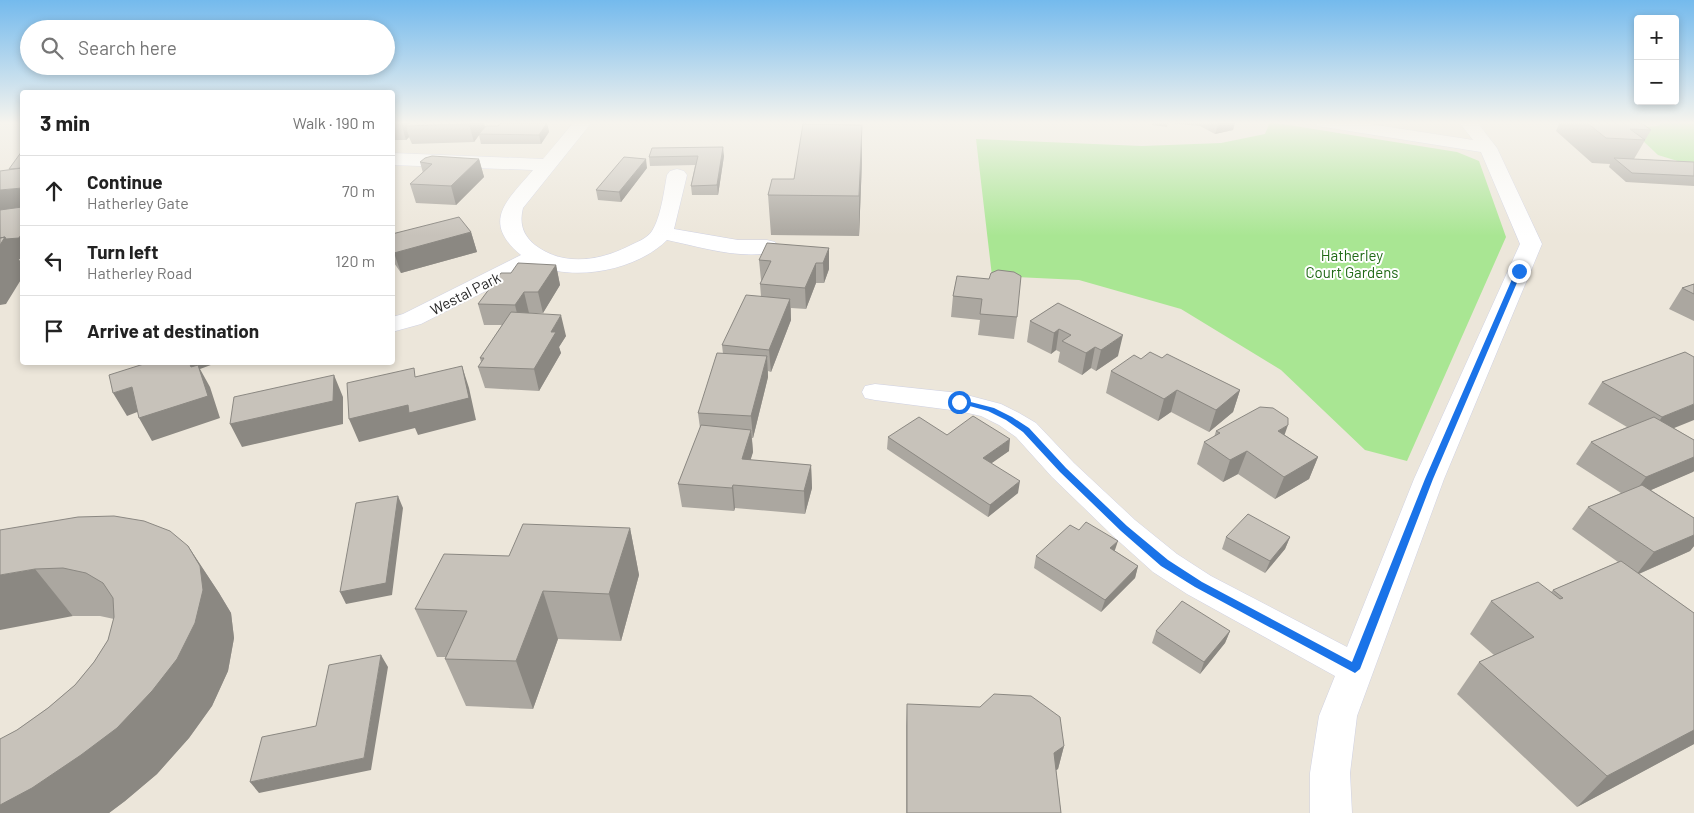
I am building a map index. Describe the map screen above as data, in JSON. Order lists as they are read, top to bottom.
{
  "streets": {
    "street": ["Westal Park"]
  },
  "parks": ["Hatherley Court Gardens"],
  "page": {
    "map_buttons": ["+", "−"],
    "search": "Search here",
    "heading": ["3 min", "Walk · 190 m"],
    "list": [
      ["Continue", "Hatherley Gate", "70 m"],
      ["Turn left", "Hatherley Road", "120 m"],
      "Arrive at destination"
    ]
  }
}
